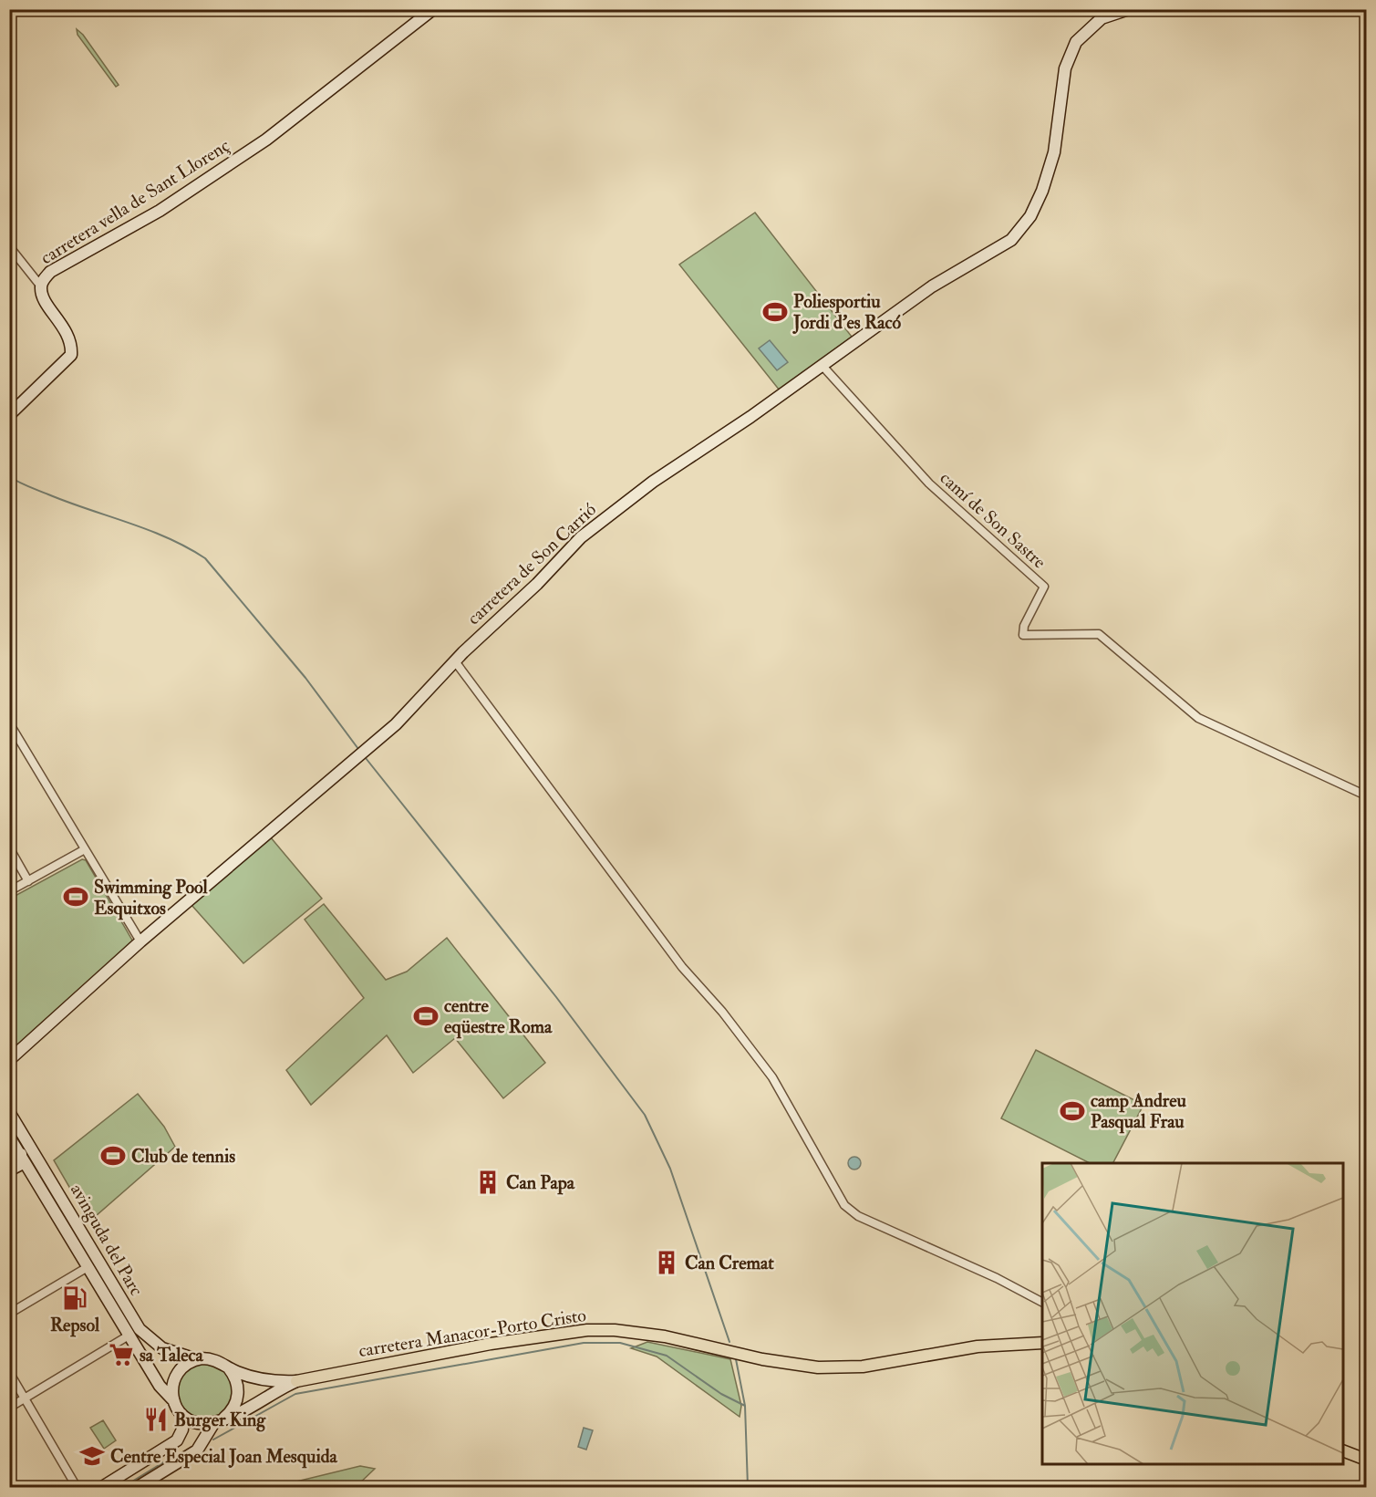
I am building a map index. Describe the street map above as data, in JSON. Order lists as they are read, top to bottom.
{
  "streets": {
    "main road": ["carretera Manacor-Porto Cristo"],
    "street": [
      "carretera vella de Sant Llorenç",
      "camí de Son Sastre",
      "carretera de Son Carrió",
      "avinguda del Parc"
    ]
  },
  "crossings": [
    ["camí de Son Sastre", "carretera de Son Carrió"]
  ],
  "places": {
    "sports": [
      "Poliesportiu Jordi d'es Racó",
      "Swimming Pool Esquitxos",
      "centre eqüestre Roma",
      "camp Andreu Pasqual Frau",
      "Club de tennis"
    ],
    "building": ["Can Papa", "Can Cremat"],
    "fuel station": ["Repsol"],
    "supermarket": ["sa Taleca"],
    "restaurant": ["Burger King"],
    "school or university": ["Centre Especial Joan Mesquida"]
  }
}
